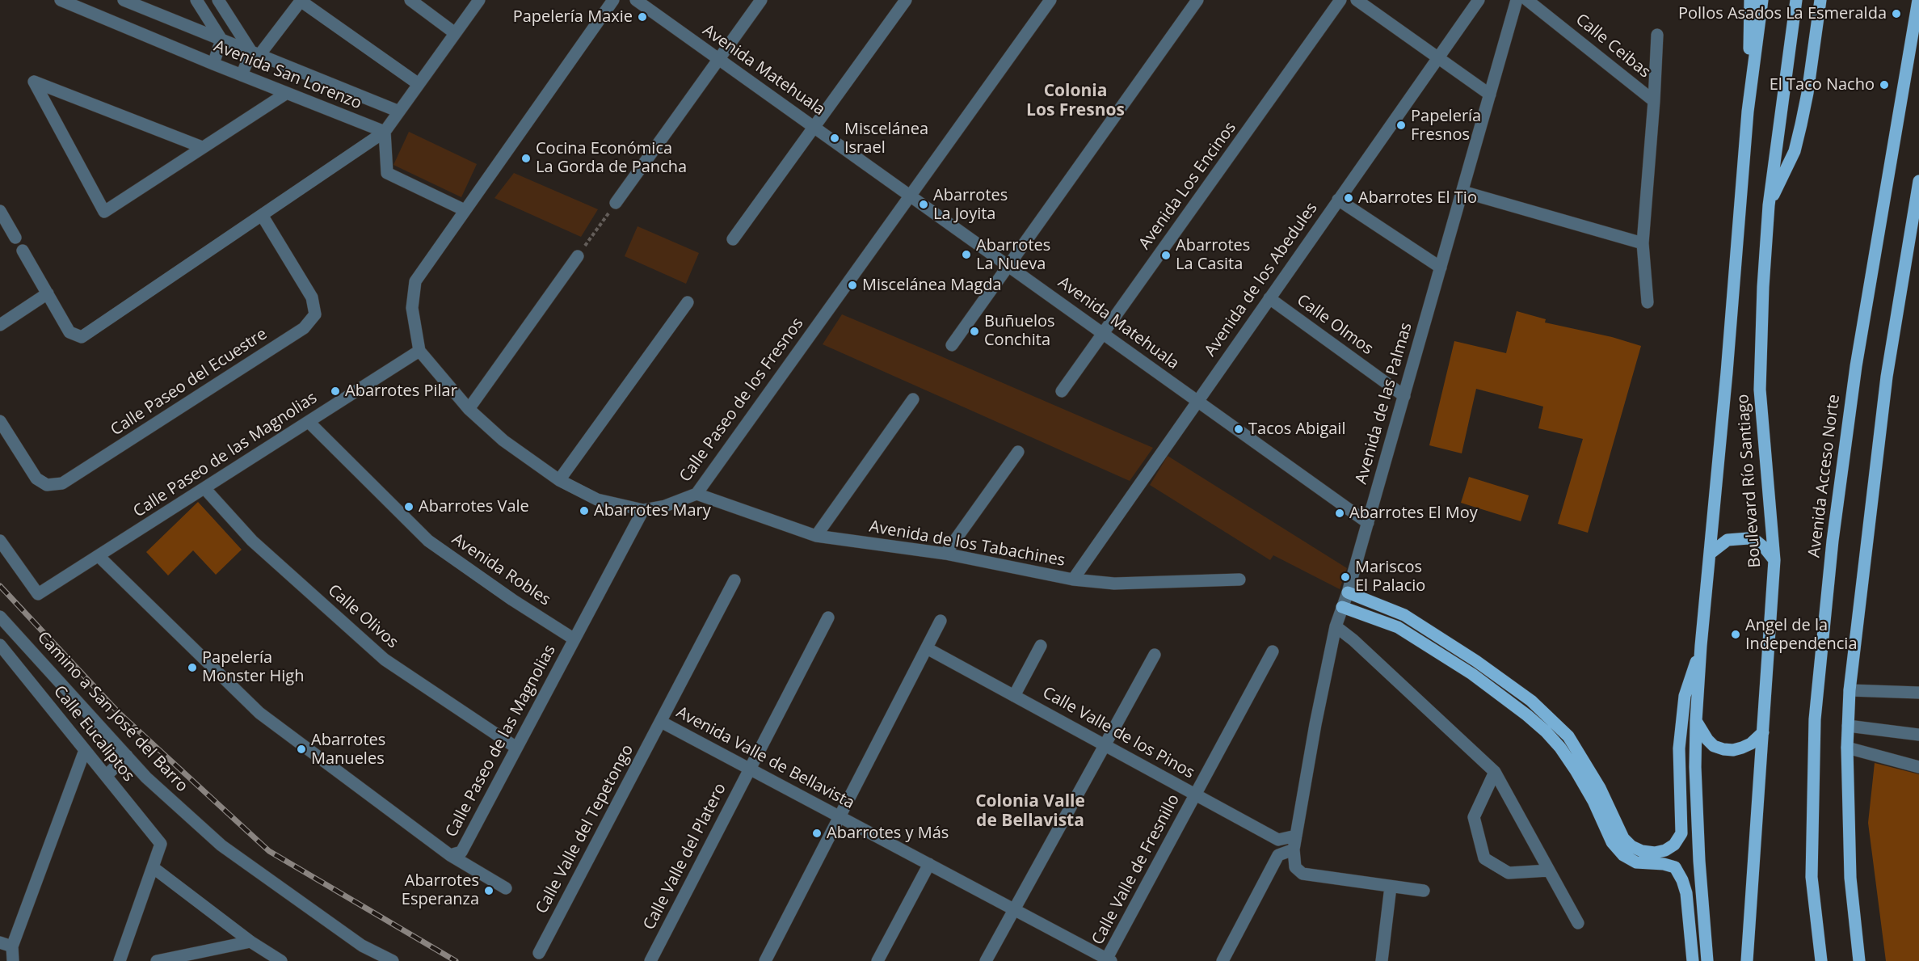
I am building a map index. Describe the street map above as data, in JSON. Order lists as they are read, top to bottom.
{
  "streets": {
    "main road": ["Avenida Acceso Norte", "Boulevard Río Santiago"],
    "street": [
      "Calle Ceibas",
      "Avenida Matehuala",
      "Avenida San Lorenzo",
      "Avenida Los Encinos",
      "Avenida de los Abedules",
      "Calle Olmos",
      "Calle Paseo del Ecuestre",
      "Calle Paseo de los Fresnos",
      "Avenida de las Palmas",
      "Calle Paseo de las Magnolias",
      "Avenida de los Tabachines",
      "Avenida Robles",
      "Calle Olivos",
      "Camino a San José del Barro",
      "Calle Valle de los Pinos",
      "Calle Eucaliptos",
      "Avenida Valle de Bellavista",
      "Calle Valle del Tepetongo",
      "Calle Valle del Platero",
      "Calle Valle de Fresnillo"
    ]
  },
  "crossings": [
    ["Avenida Matehuala", "Avenida Los Encinos"],
    ["Avenida Matehuala", "Avenida de los Abedules"],
    ["Avenida Matehuala", "Calle Paseo de los Fresnos"],
    ["Avenida Matehuala", "Avenida de las Palmas"],
    ["Avenida de los Abedules", "Calle Olmos"],
    ["Avenida de los Abedules", "Avenida de los Tabachines"],
    ["Calle Olmos", "Avenida de las Palmas"],
    ["Calle Paseo de los Fresnos", "Calle Paseo de las Magnolias"],
    ["Calle Paseo de los Fresnos", "Avenida de los Tabachines"],
    ["Calle Paseo de las Magnolias", "Avenida Robles"],
    ["Calle Paseo de las Magnolias", "Calle Olivos"],
    ["Calle Valle de los Pinos", "Calle Valle de Fresnillo"],
    ["Avenida Valle de Bellavista", "Calle Valle del Tepetongo"],
    ["Avenida Valle de Bellavista", "Calle Valle del Platero"],
    ["Avenida Valle de Bellavista", "Calle Valle de Fresnillo"]
  ],
  "districts": ["Colonia Los Fresnos", "Colonia Valle de Bellavista"],
  "places": [
    "Pollos Asados La Esmeralda",
    "Papelería Maxie",
    "El Taco Nacho",
    "Papelería Fresnos",
    "Miscelánea Israel",
    "Cocina Económica La Gorda de Pancha",
    "Abarrotes El Tio",
    "Abarrotes La Joyita",
    "Abarrotes La Nueva",
    "Abarrotes La Casita",
    "Miscelánea Magda",
    "Buñuelos Conchita",
    "Abarrotes Pilar",
    "Tacos Abigail",
    "Abarrotes Vale",
    "Abarrotes Mary",
    "Abarrotes El Moy",
    "Mariscos El Palacio",
    "Angel de la Independencia",
    "Papelería Monster High",
    "Abarrotes Manueles",
    "Abarrotes y Más",
    "Abarrotes Esperanza"
  ]
}
